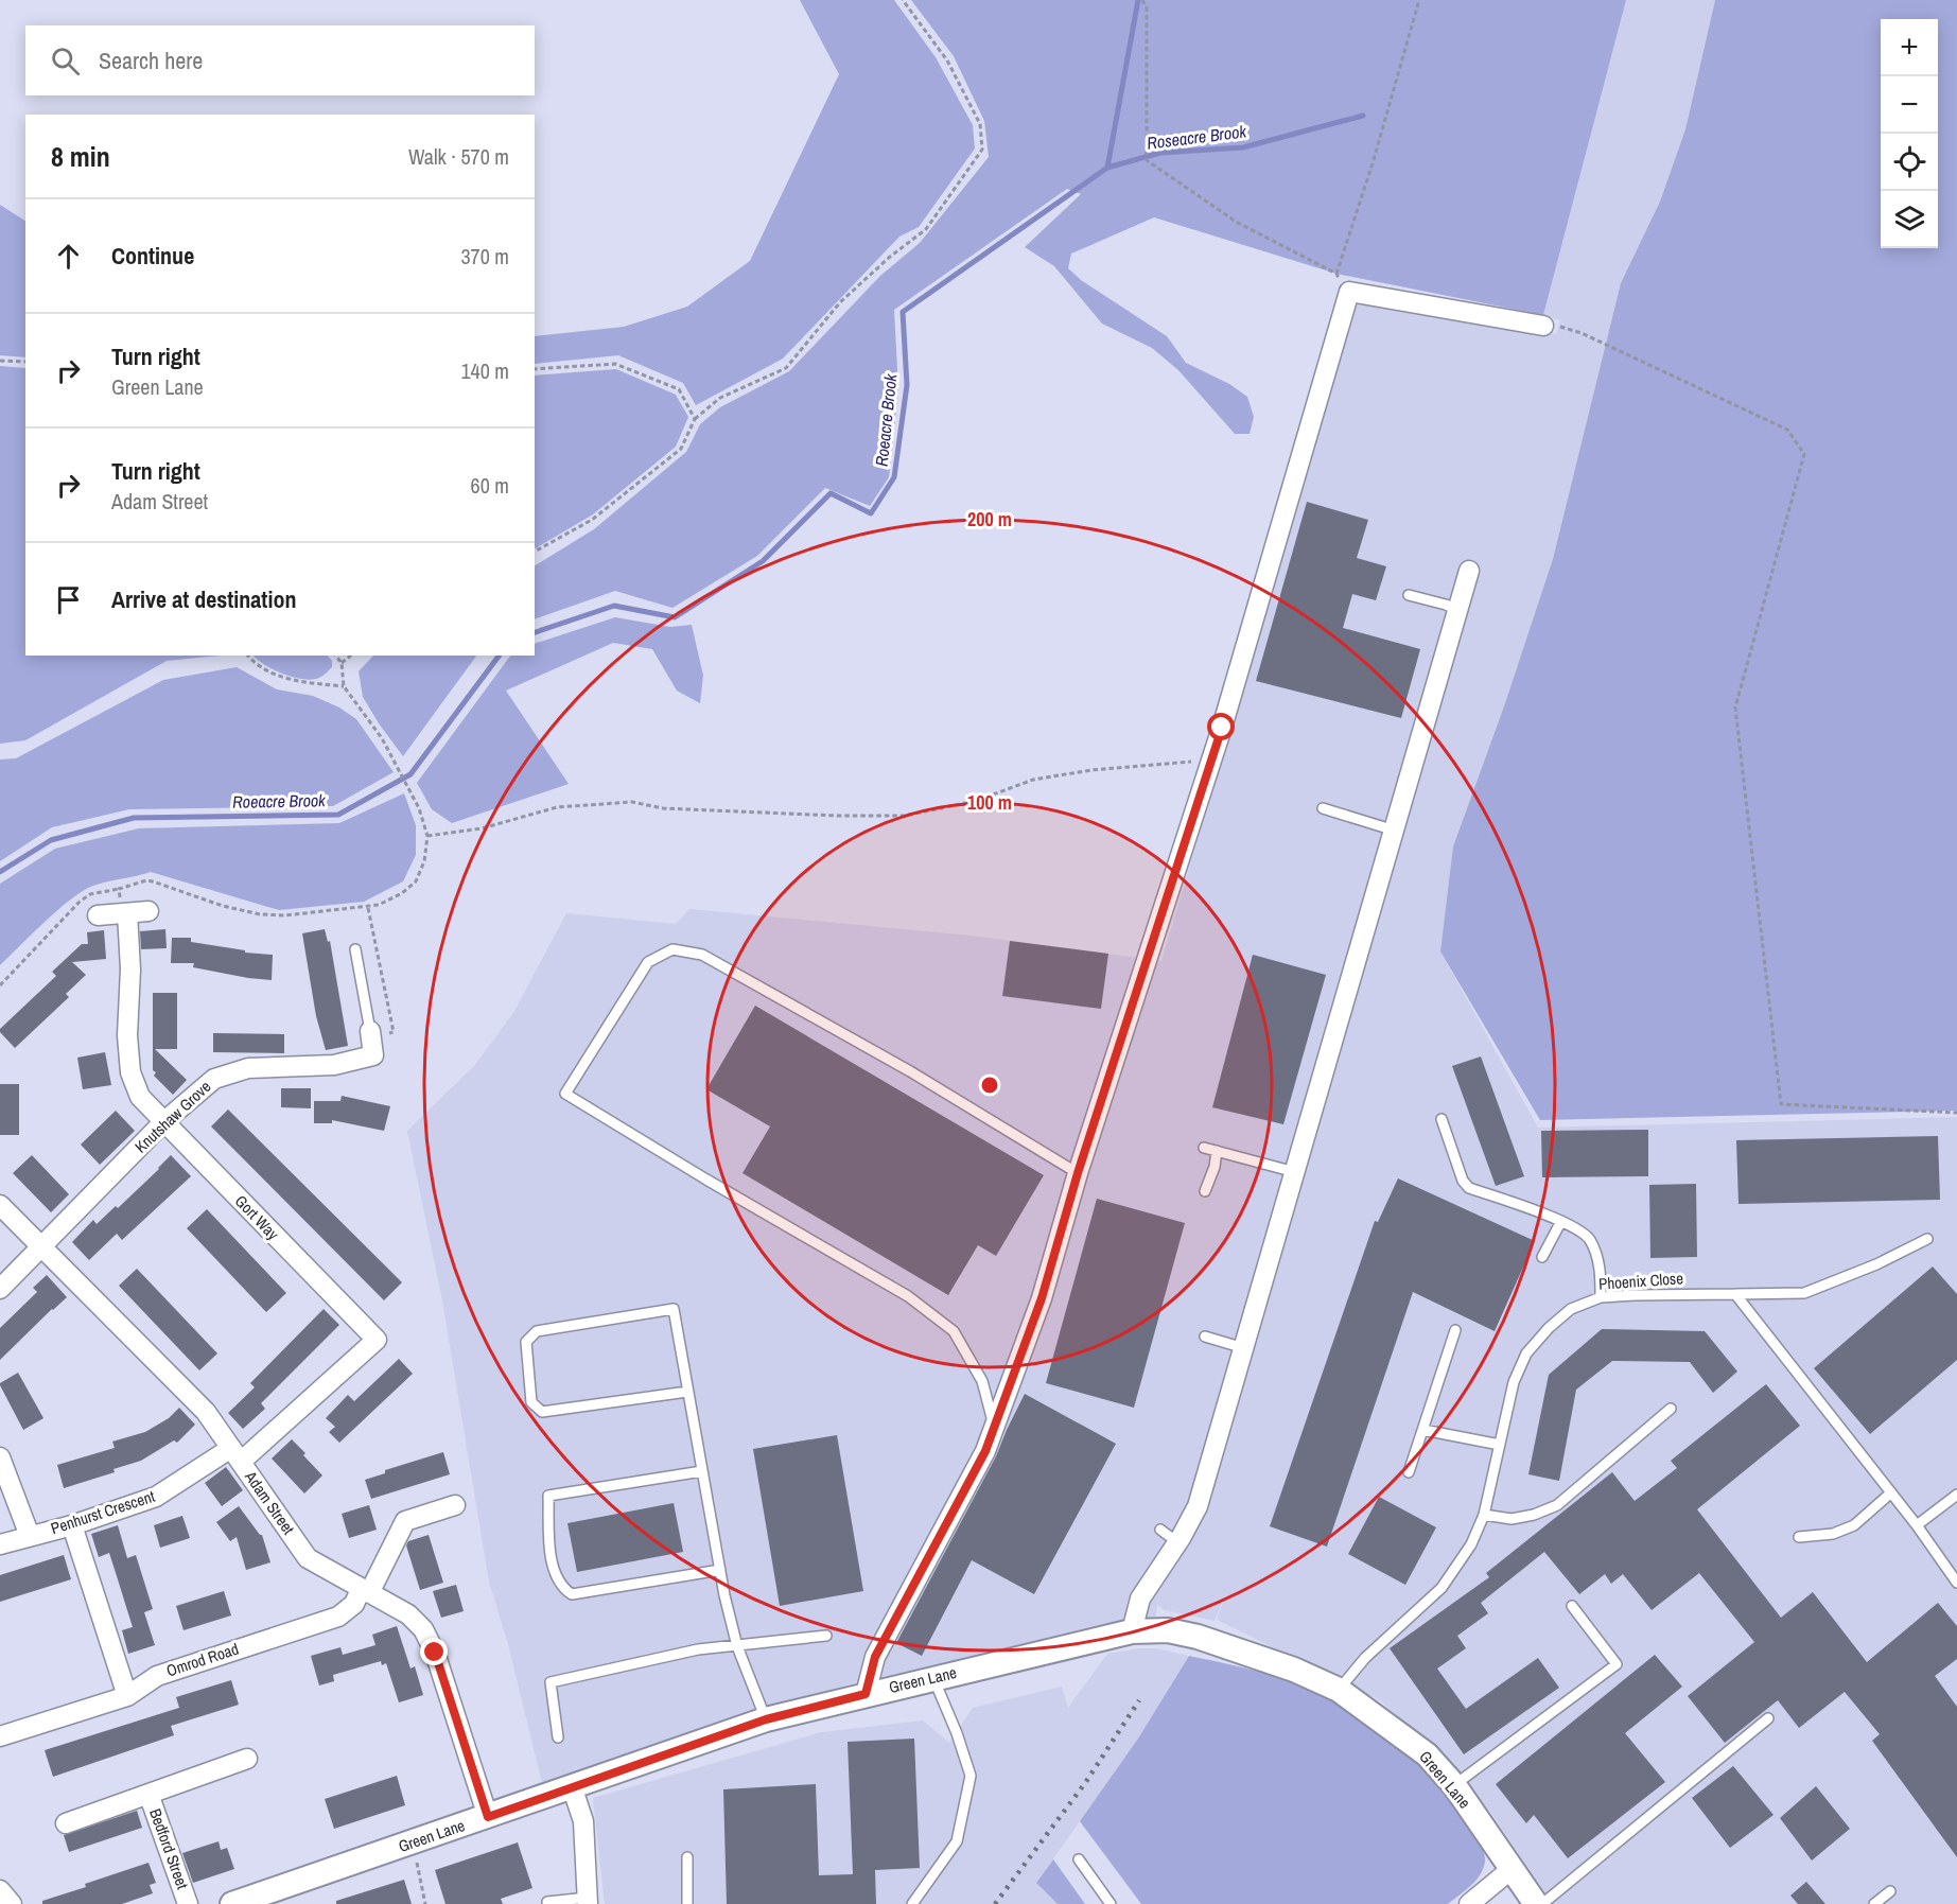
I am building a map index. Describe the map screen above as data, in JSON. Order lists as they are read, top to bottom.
{
  "streets": {
    "street": [
      "Knutshaw Grove",
      "Gort Way",
      "Adam Street",
      "Penhurst Crescent",
      "Omrod Road",
      "Green Lane",
      "Bedford Street"
    ],
    "lane": ["Phoenix Close"]
  },
  "crossings": [
    ["Knutshaw Grove", "Gort Way"],
    ["Knutshaw Grove", "Adam Street"],
    ["Gort Way", "Adam Street"],
    ["Gort Way", "Penhurst Crescent"],
    ["Phoenix Close", "Green Lane"],
    ["Adam Street", "Penhurst Crescent"],
    ["Adam Street", "Omrod Road"],
    ["Adam Street", "Green Lane"]
  ],
  "water": ["Roseacre Brook", "Roeacre Brook"],
  "page": {
    "map_buttons": ["+", "−"],
    "search": "Search here",
    "heading": ["8 min", "Walk · 570 m"],
    "list": [
      ["Continue", "370 m"],
      ["Turn right", "Green Lane", "140 m"],
      ["Turn right", "Adam Street", "60 m"],
      "Arrive at destination"
    ]
  },
  "rings": ["200 m", "100 m"]
}
